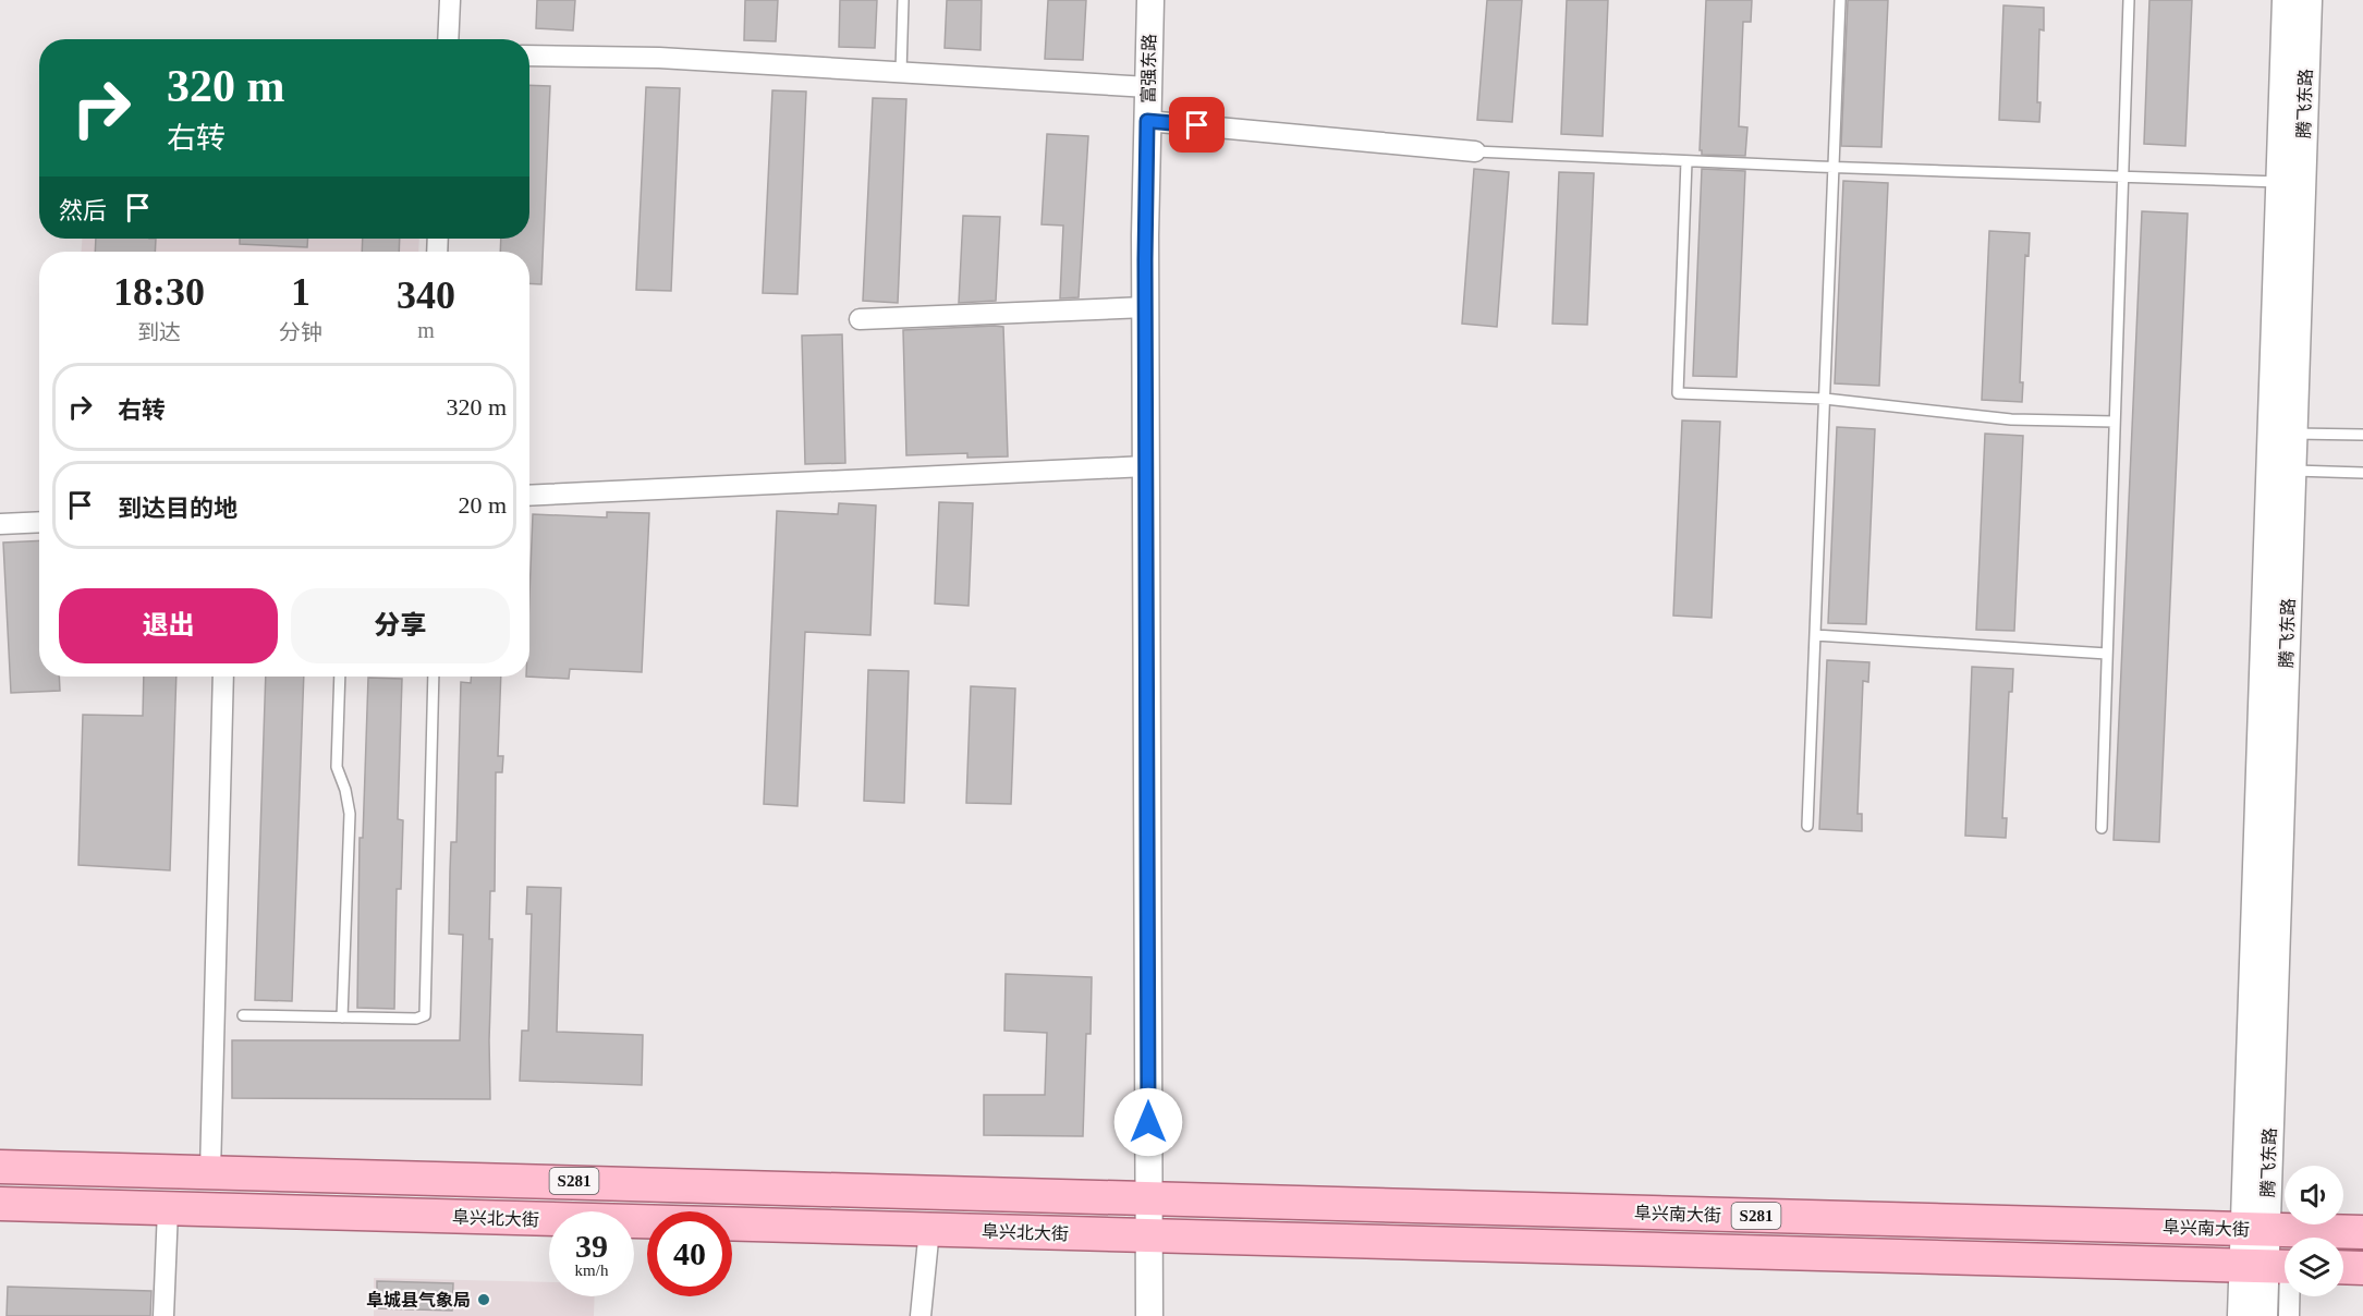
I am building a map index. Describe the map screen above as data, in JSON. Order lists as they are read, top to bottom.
{
  "streets": {
    "main road": ["S281", "阜兴南大街", "阜兴北大街"],
    "street": ["富强东路", "腾飞东路"]
  },
  "crossings": [
    ["富强东路", "阜兴南大街"],
    ["富强东路", "阜兴北大街"],
    ["腾飞东路", "阜兴南大街"],
    ["阜兴南大街", "阜兴北大街"]
  ],
  "places": ["阜城县气象局"],
  "page": {
    "turn": ["320 m", "右转"],
    "then": "然后",
    "eta": [
      "18:30",
      "到达",
      "1",
      "分钟",
      "340",
      "m"
    ],
    "list": [
      {
        "name": "右转",
        "value": "320 m"
      },
      {
        "name": "到达目的地",
        "value": "20 m"
      }
    ],
    "buttons": ["退出", "分享"],
    "speed": "39 km/h",
    "limit": "40"
  }
}
